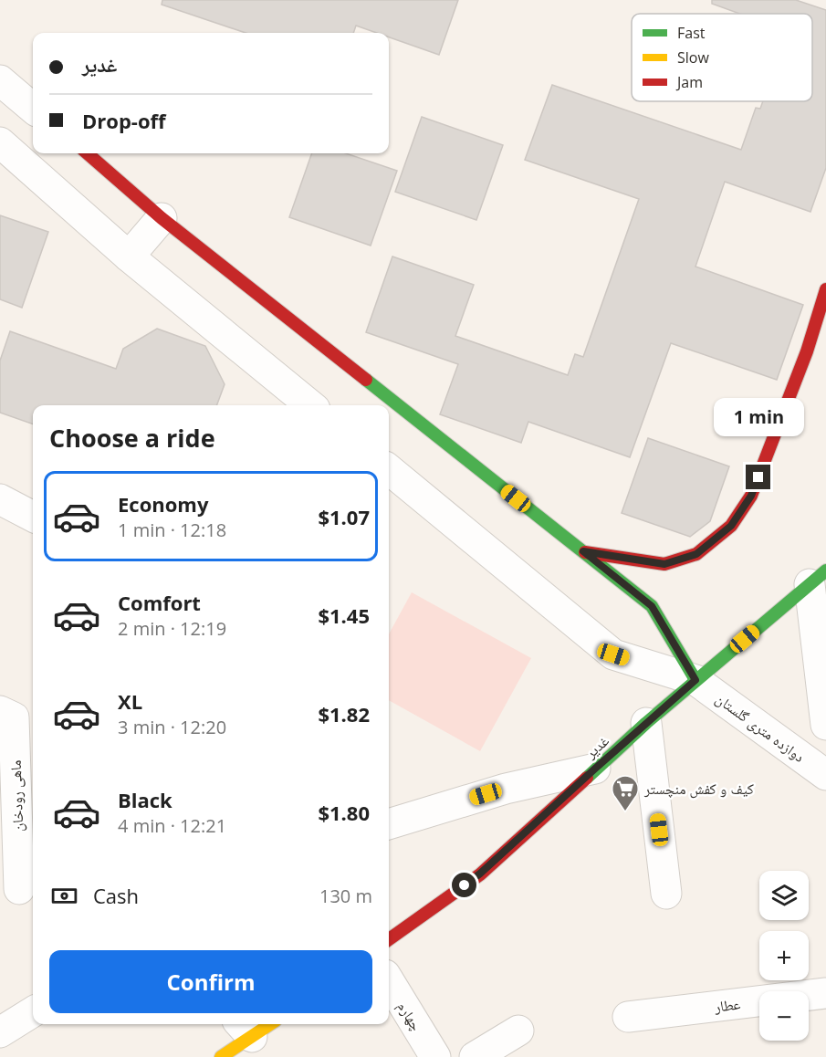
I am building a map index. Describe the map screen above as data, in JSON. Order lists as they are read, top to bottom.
{
  "streets": {
    "street": [
      "دوازده متری گلستان",
      "غدیر",
      "ماهی رودخان",
      "عطار",
      "چهارم"
    ]
  },
  "crossings": [
    ["دوازده متری گلستان", "غدیر"]
  ],
  "places": {
    "supermarket": ["کیف و کفش منچستر"]
  },
  "legend": ["Fast", "Slow", "Jam"],
  "page": {
    "banner": ["غدیر", "Drop-off"],
    "bubble": "1 min",
    "heading": "Choose a ride",
    "list": [
      {
        "name": "Economy",
        "note": "1 min · 12:18",
        "value": "$1.07"
      },
      {
        "name": "Comfort",
        "note": "2 min · 12:19",
        "value": "$1.45"
      },
      {
        "name": "XL",
        "note": "3 min · 12:20",
        "value": "$1.82"
      },
      {
        "name": "Black",
        "note": "4 min · 12:21",
        "value": "$1.80"
      }
    ],
    "pay": ["Cash", "130 m"],
    "map_buttons": ["+", "−"],
    "buttons": "Confirm"
  }
}
